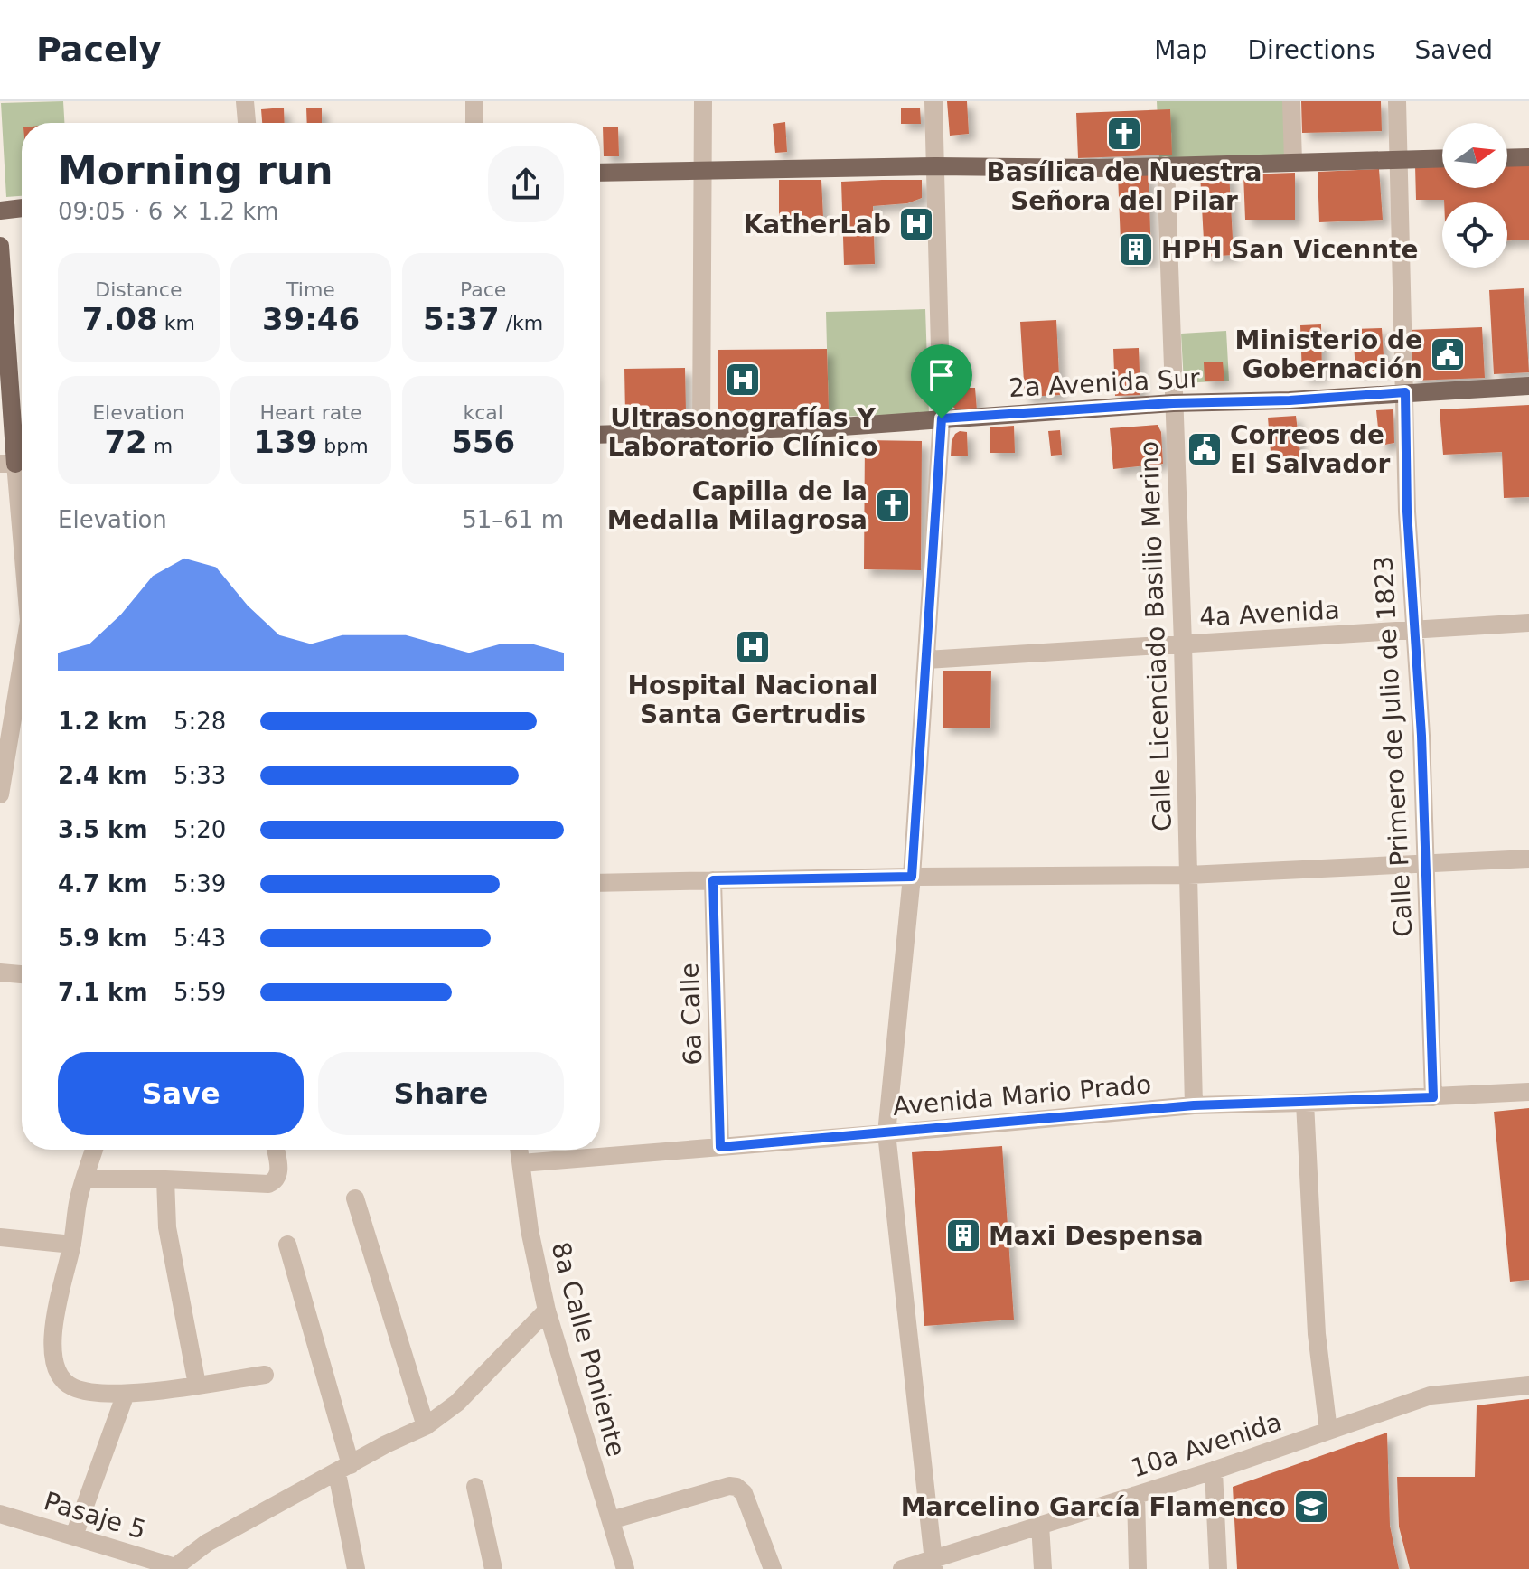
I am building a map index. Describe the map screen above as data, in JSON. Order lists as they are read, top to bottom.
{
  "streets": {
    "main road": ["2a Avenida Sur"],
    "street": [
      "4a Avenida",
      "Calle Licenciado Basilio Merino",
      "Calle Primero de Julio de 1823",
      "6a Calle",
      "Avenida Mario Prado",
      "8a Calle Poniente",
      "10a Avenida",
      "Pasaje 5"
    ]
  },
  "crossings": [
    ["2a Avenida Sur", "Calle Licenciado Basilio Merino"],
    ["2a Avenida Sur", "Calle Primero de Julio de 1823"],
    ["4a Avenida", "Calle Licenciado Basilio Merino"],
    ["4a Avenida", "Calle Primero de Julio de 1823"],
    ["Calle Licenciado Basilio Merino", "Avenida Mario Prado"],
    ["Calle Primero de Julio de 1823", "Avenida Mario Prado"],
    ["6a Calle", "Avenida Mario Prado"],
    ["Avenida Mario Prado", "8a Calle Poniente"]
  ],
  "places": {
    "church": ["Basílica de Nuestra Señora del Pilar", "Capilla de la Medalla Milagrosa"],
    "hospital": ["KatherLab", "Ultrasonografías Y Laboratorio Clínico", "Hospital Nacional Santa Gertrudis"],
    "building": ["HPH San Vicennte", "Maxi Despensa"],
    "public building": ["Ministerio de Gobernación", "Correos de El Salvador"],
    "school or university": ["Marcelino García Flamenco"]
  },
  "north": "right",
  "page": {
    "header": "Pacely",
    "nav": ["Map", "Directions", "Saved"],
    "heading": ["Morning run", "09:05 · 6 × 1.2 km"],
    "stats": [
      ["Distance", "7.08 km"],
      ["Time", "39:46"],
      ["Pace", "5:37 /km"],
      ["Elevation", "72 m"],
      ["Heart rate", "139 bpm"],
      ["kcal", "556"]
    ],
    "chart": ["Elevation", "51–61 m"],
    "list": [
      {
        "name": "1.2 km",
        "note": "5:28"
      },
      {
        "name": "2.4 km",
        "note": "5:33"
      },
      {
        "name": "3.5 km",
        "note": "5:20"
      },
      {
        "name": "4.7 km",
        "note": "5:39"
      },
      {
        "name": "5.9 km",
        "note": "5:43"
      },
      {
        "name": "7.1 km",
        "note": "5:59"
      }
    ],
    "buttons": ["Save", "Share"]
  }
}
